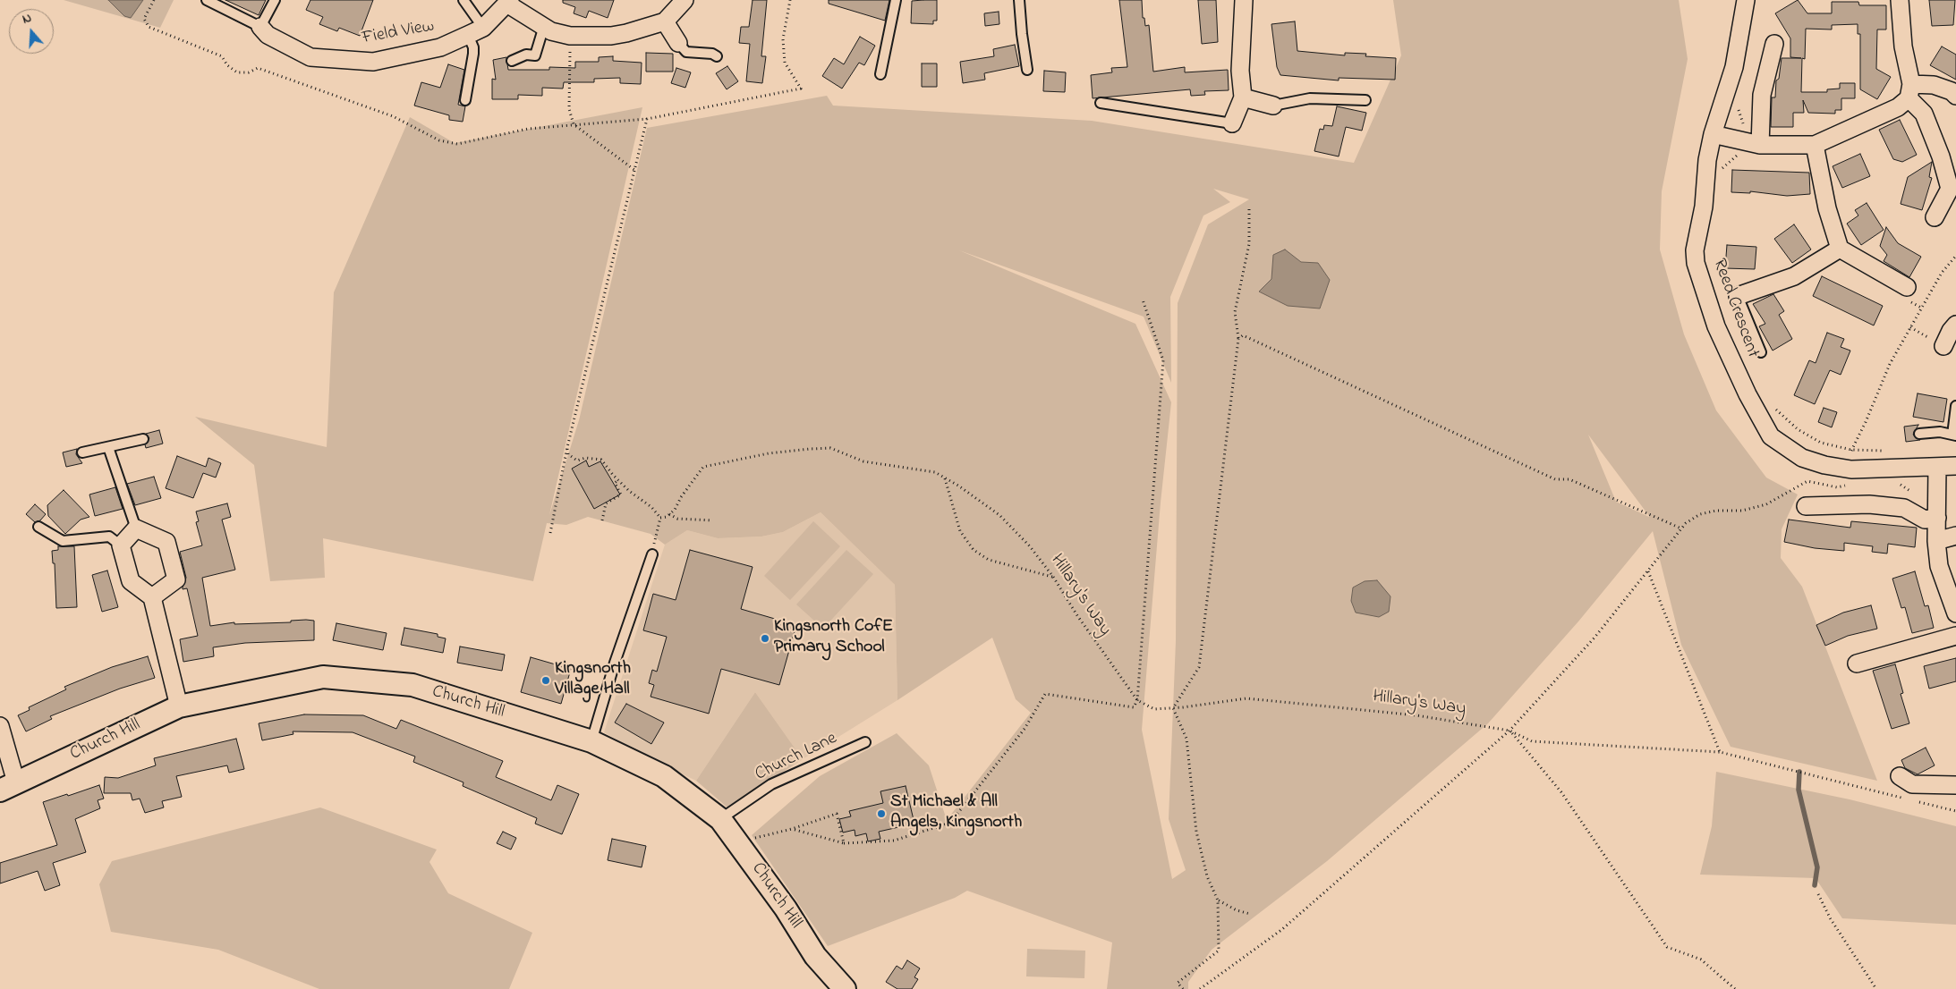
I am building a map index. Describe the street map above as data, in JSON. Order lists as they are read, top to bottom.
{
  "streets": {
    "street": ["Field View", "Reed Crescent", "Church Hill"],
    "lane": ["Church Lane"],
    "path": ["Hillary's Way"]
  },
  "crossings": [
    ["Church Hill", "Church Lane"]
  ],
  "places": ["Kingsnorth CofE Primary School", "Kingsnorth Village Hall", "St Michael & All Angels, Kingsnorth"],
  "north": "top"
}
